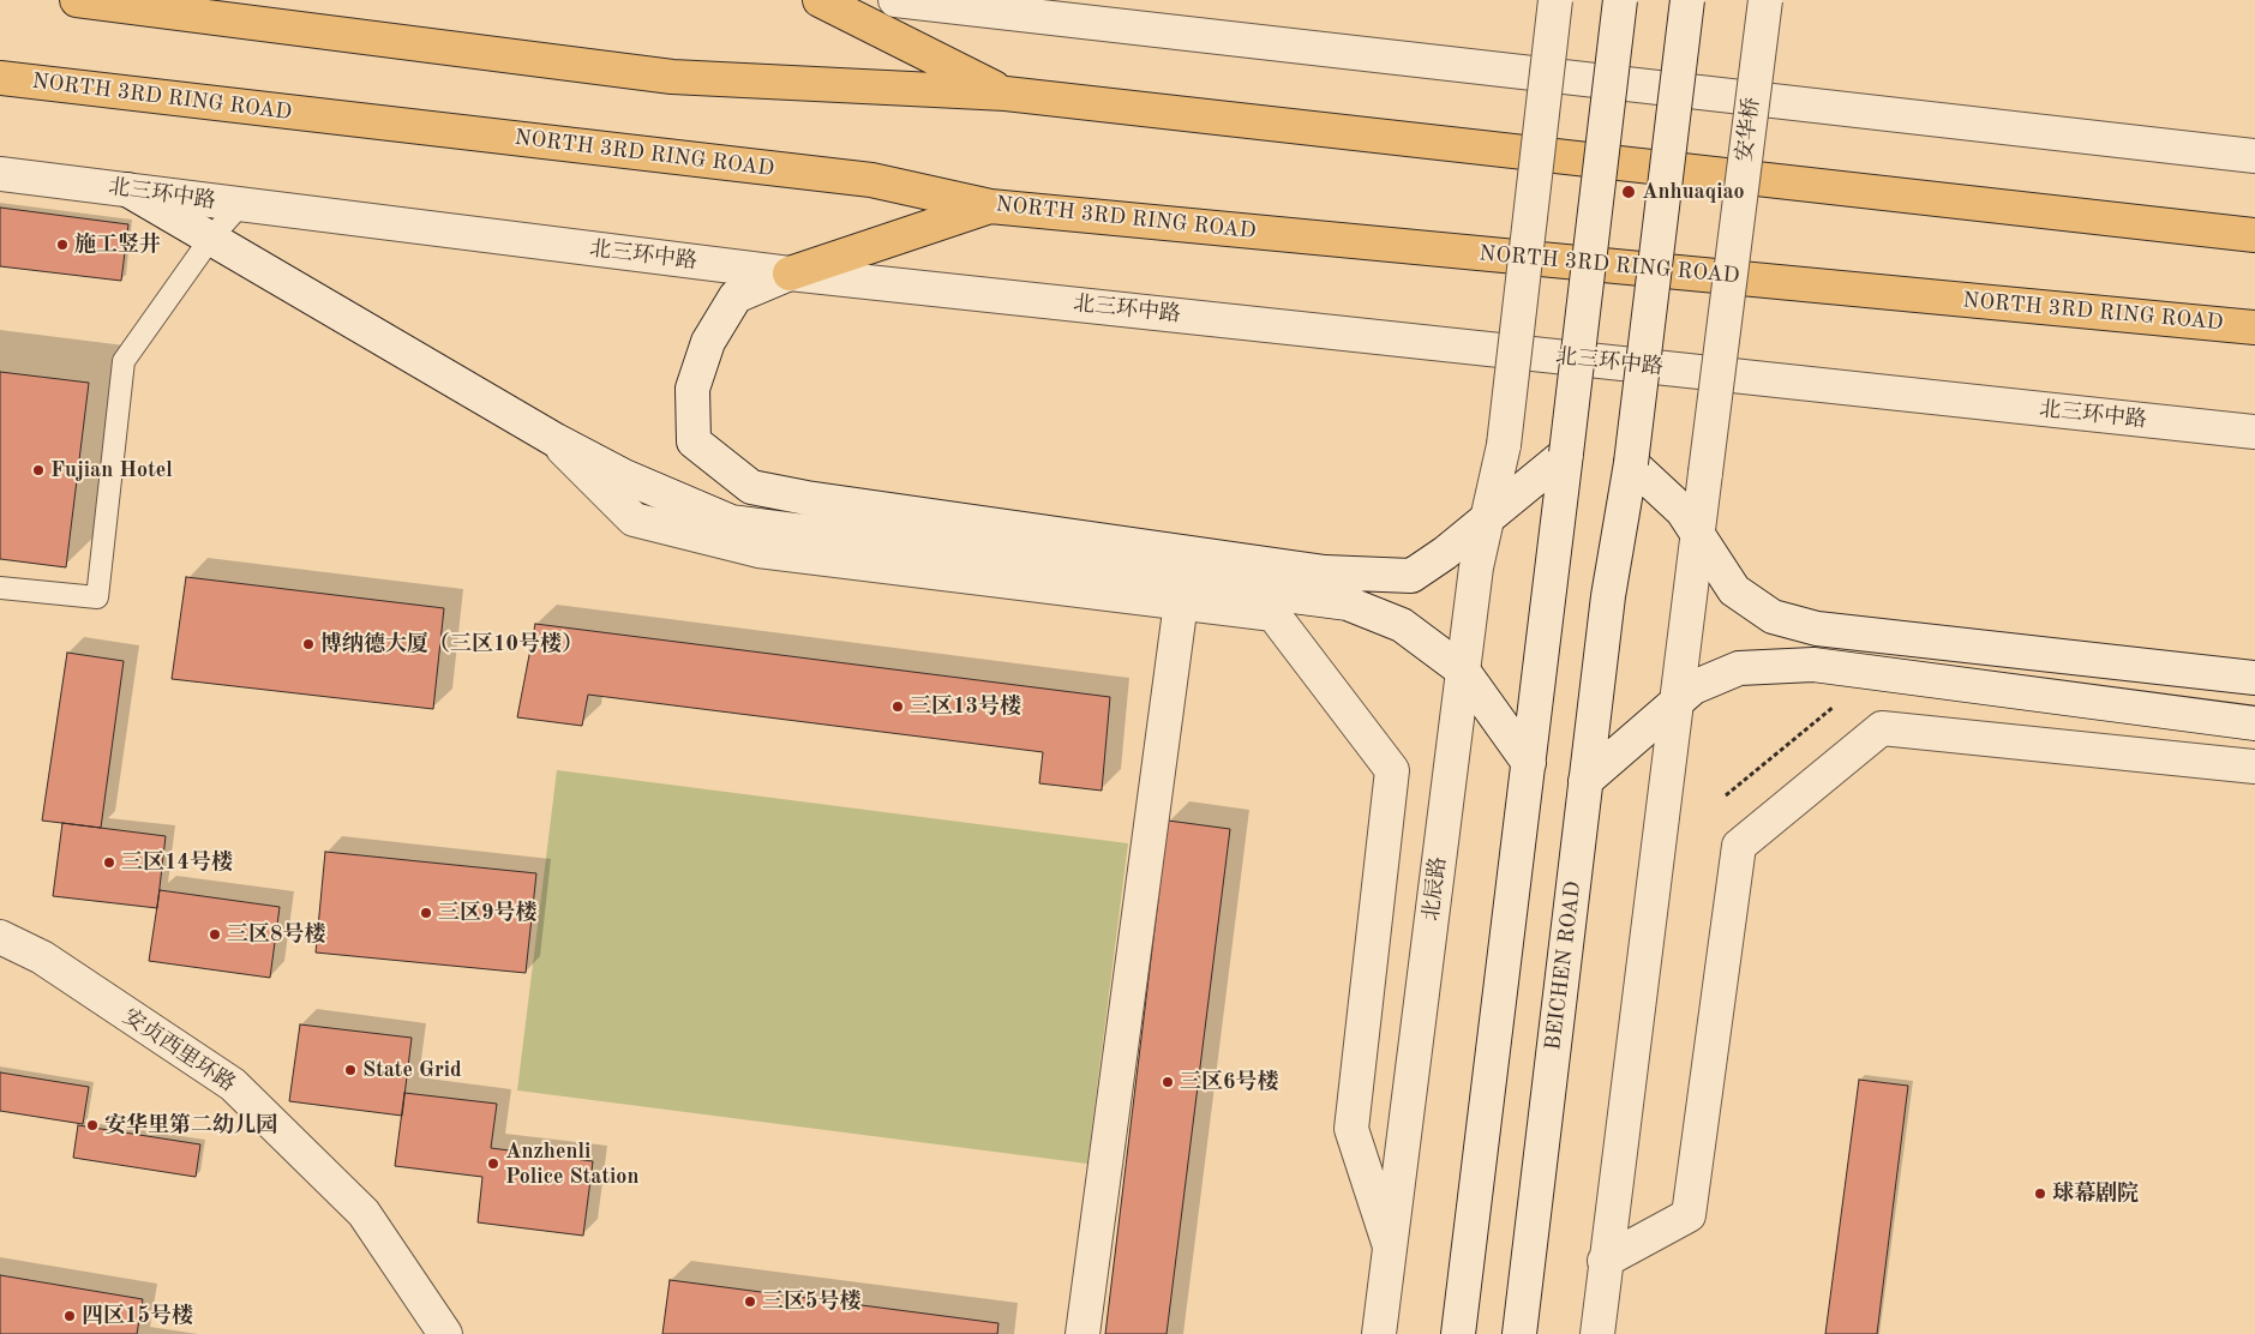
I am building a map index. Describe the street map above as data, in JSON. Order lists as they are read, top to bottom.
{
  "streets": {
    "highway": ["NORTH 3RD RING ROAD"],
    "street": [
      "安华桥",
      "北三环中路",
      "北辰路",
      "BEICHEN ROAD",
      "安贞西里环路"
    ]
  },
  "places": [
    "Anhuaqiao",
    "施工竖井",
    "Fujian Hotel",
    "博纳德大厦（三区10号楼）",
    "三区13号楼",
    "三区14号楼",
    "三区9号楼",
    "三区8号楼",
    "State Grid",
    "三区6号楼",
    "安华里第二幼儿园",
    "Anzhenli Police Station",
    "球幕剧院",
    "三区5号楼",
    "四区15号楼"
  ]
}
